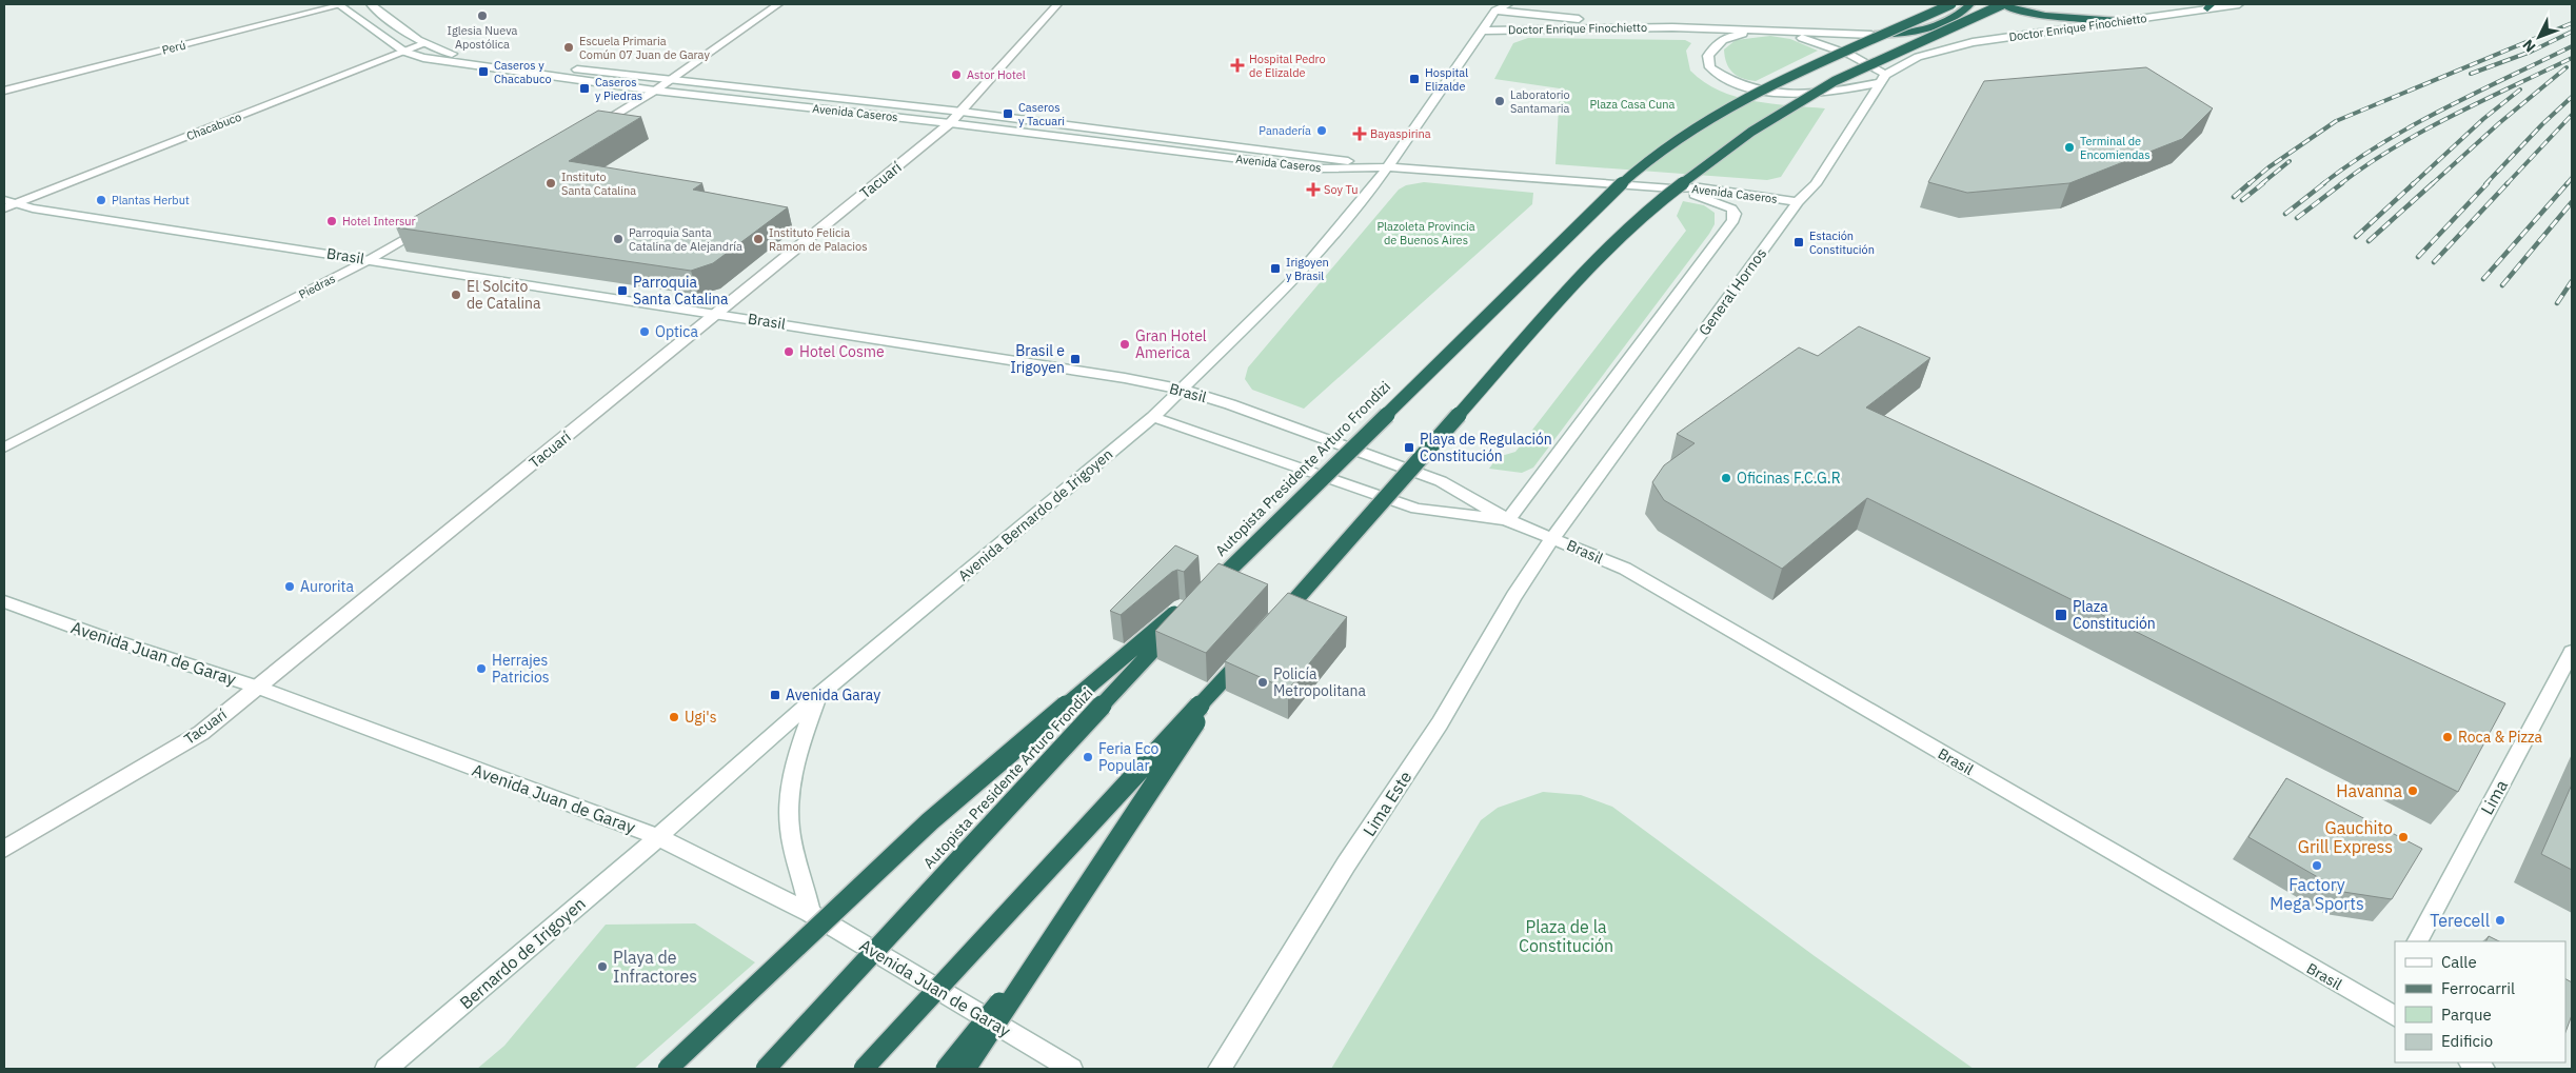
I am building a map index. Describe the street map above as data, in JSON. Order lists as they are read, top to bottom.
{
  "streets": {
    "highway": ["Autopista Presidente Arturo Frondizi"],
    "main road": [
      "Doctor Enrique Finochietto",
      "Perú",
      "Avenida Caseros",
      "Chacabuco",
      "Tacuarí",
      "Brasil",
      "Piedras",
      "General Hornos",
      "Avenida Bernardo de Irigoyen",
      "Avenida Juan de Garay",
      "Lima",
      "Lima Este",
      "Bernardo de Irigoyen"
    ]
  },
  "crossings": [
    ["Doctor Enrique Finochietto", "General Hornos"],
    ["Doctor Enrique Finochietto", "Avenida Bernardo de Irigoyen"],
    ["Perú", "Avenida Caseros"],
    ["Avenida Caseros", "Chacabuco"],
    ["Avenida Caseros", "Tacuarí"],
    ["Avenida Caseros", "General Hornos"],
    ["Avenida Caseros", "Avenida Bernardo de Irigoyen"],
    ["Chacabuco", "Brasil"],
    ["Tacuarí", "Brasil"],
    ["Tacuarí", "Avenida Juan de Garay"],
    ["Brasil", "Piedras"],
    ["Brasil", "General Hornos"],
    ["Brasil", "Avenida Bernardo de Irigoyen"],
    ["Brasil", "Lima Este"],
    ["General Hornos", "Lima Este"],
    ["Avenida Bernardo de Irigoyen", "Avenida Juan de Garay"],
    ["Avenida Bernardo de Irigoyen", "Bernardo de Irigoyen"],
    ["Avenida Juan de Garay", "Bernardo de Irigoyen"]
  ],
  "parks": ["Plaza Casa Cuna", "Plazoleta Provincia de Buenos Aires", "Plaza de la Constitución"],
  "places": {
    "other": [
      "Iglesia Nueva Apostólica",
      "Escuela Primaria Común 07 Juan de Garay",
      "Astor Hotel",
      "Laboratorio Santamaria",
      "Panadería",
      "Terminal de Encomiendas",
      "Instituto Santa Catalina",
      "Plantas Herbut",
      "Hotel Intersur",
      "Parroquia Santa Catalina de Alejandría",
      "Instituto Felicia Ramon de Palacios",
      "El Solcito de Catalina",
      "Optica",
      "Gran Hotel America",
      "Hotel Cosme",
      "Oficinas F.C.G.R",
      "Aurorita",
      "Herrajes Patricios",
      "Policía Metropolitana",
      "Ugi's",
      "Roca & Pizza",
      "Feria Eco Popular",
      "Havanna",
      "Gauchito Grill Express",
      "Factory Mega Sports",
      "Terecell",
      "Playa de Infractores"
    ],
    "health": ["Hospital Pedro de Elizalde", "Bayaspirina", "Soy Tu"],
    "transit": [
      "Caseros y Chacabuco",
      "Hospital Elizalde",
      "Caseros y Piedras",
      "Caseros y Tacuari",
      "Estación Constitución",
      "Irigoyen y Brasil",
      "Parroquia Santa Catalina",
      "Brasil e Irigoyen",
      "Playa de Regulación Constitución",
      "Plaza Constitución",
      "Avenida Garay"
    ]
  },
  "legend": [
    "Calle",
    "Ferrocarril",
    "Parque",
    "Edificio"
  ],
  "north": "bottom left"
}
